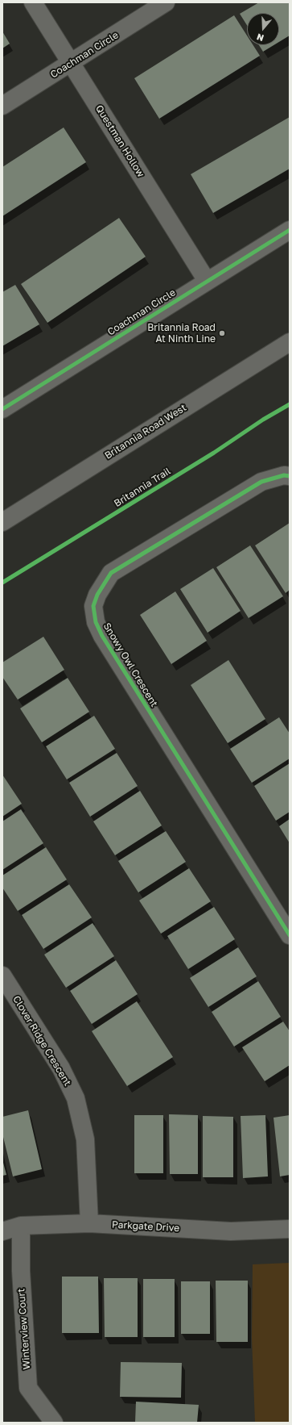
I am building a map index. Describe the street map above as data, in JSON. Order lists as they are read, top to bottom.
{
  "streets": {
    "street": [
      "Coachman Circle",
      "Questman Hollow",
      "Britannia Road West",
      "Snowy Owl Crescent",
      "Clover Ridge Crescent",
      "Parkgate Drive",
      "Winterview Court"
    ],
    "cycle path": ["Britannia Trail"]
  },
  "crossings": [
    ["Coachman Circle", "Questman Hollow"],
    ["Clover Ridge Crescent", "Parkgate Drive"],
    ["Parkgate Drive", "Winterview Court"]
  ],
  "places": ["Britannia Road At Ninth Line"],
  "north": "bottom"
}
